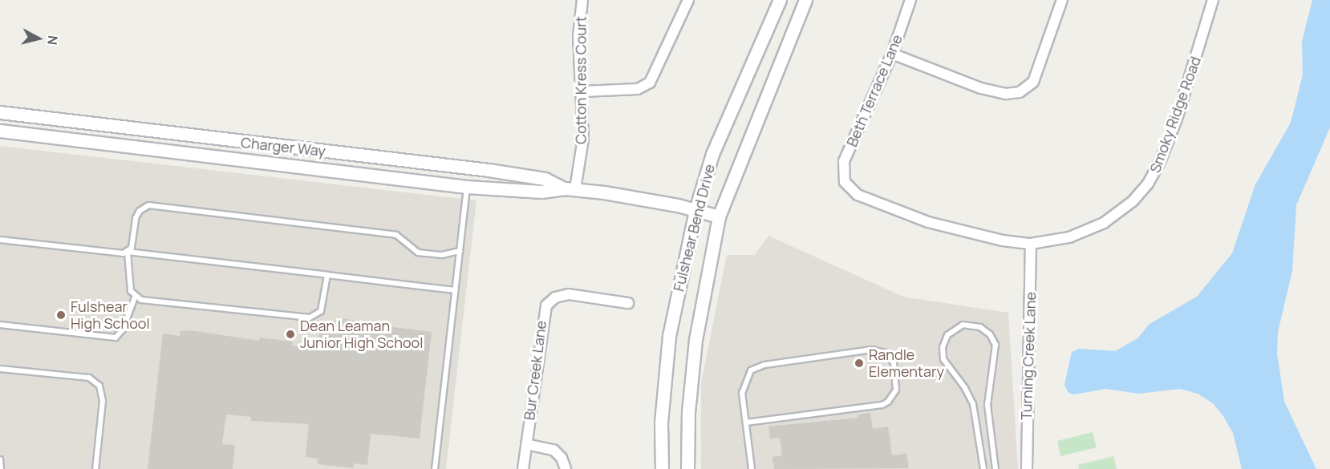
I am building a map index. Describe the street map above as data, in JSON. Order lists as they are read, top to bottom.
{
  "streets": {
    "street": [
      "Cotton Kress Court",
      "Beth Terrace Lane",
      "Smoky Ridge Road",
      "Charger Way",
      "Fulshear Bend Drive",
      "Turning Creek Lane",
      "Bur Creek Lane"
    ]
  },
  "crossings": [
    ["Cotton Kress Court", "Charger Way"],
    ["Beth Terrace Lane", "Smoky Ridge Road"],
    ["Smoky Ridge Road", "Turning Creek Lane"],
    ["Charger Way", "Fulshear Bend Drive"]
  ],
  "places": ["Fulshear High School", "Dean Leaman Junior High School", "Randle Elementary"],
  "north": "right"
}
